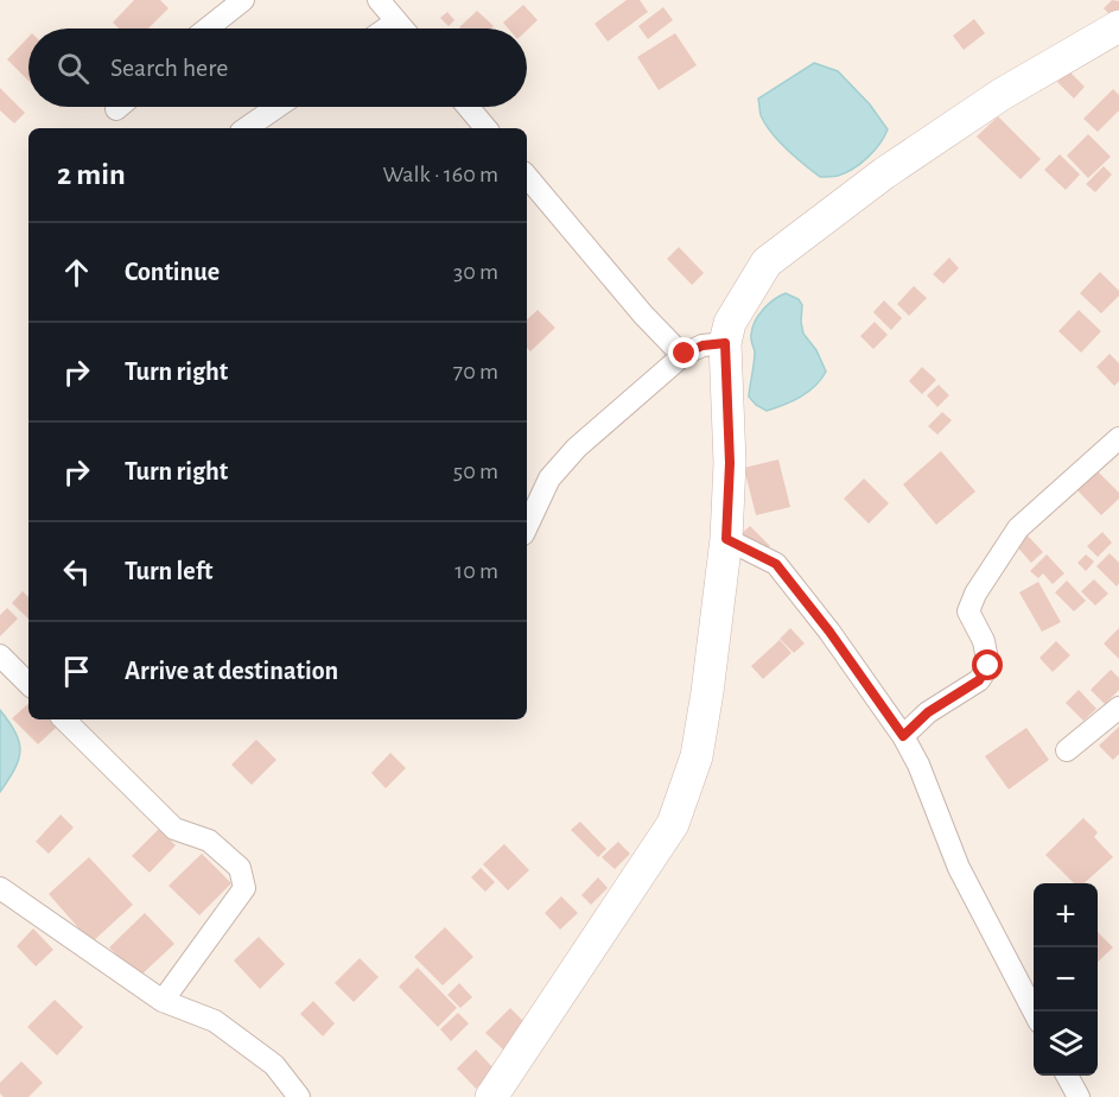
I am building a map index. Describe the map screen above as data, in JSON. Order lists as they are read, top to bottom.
{
  "page": {
    "search": "Search here",
    "heading": ["2 min", "Walk · 160 m"],
    "list": [
      ["Continue", "30 m"],
      ["Turn right", "70 m"],
      ["Turn right", "50 m"],
      ["Turn left", "10 m"],
      "Arrive at destination"
    ],
    "map_buttons": ["+", "−"]
  }
}
